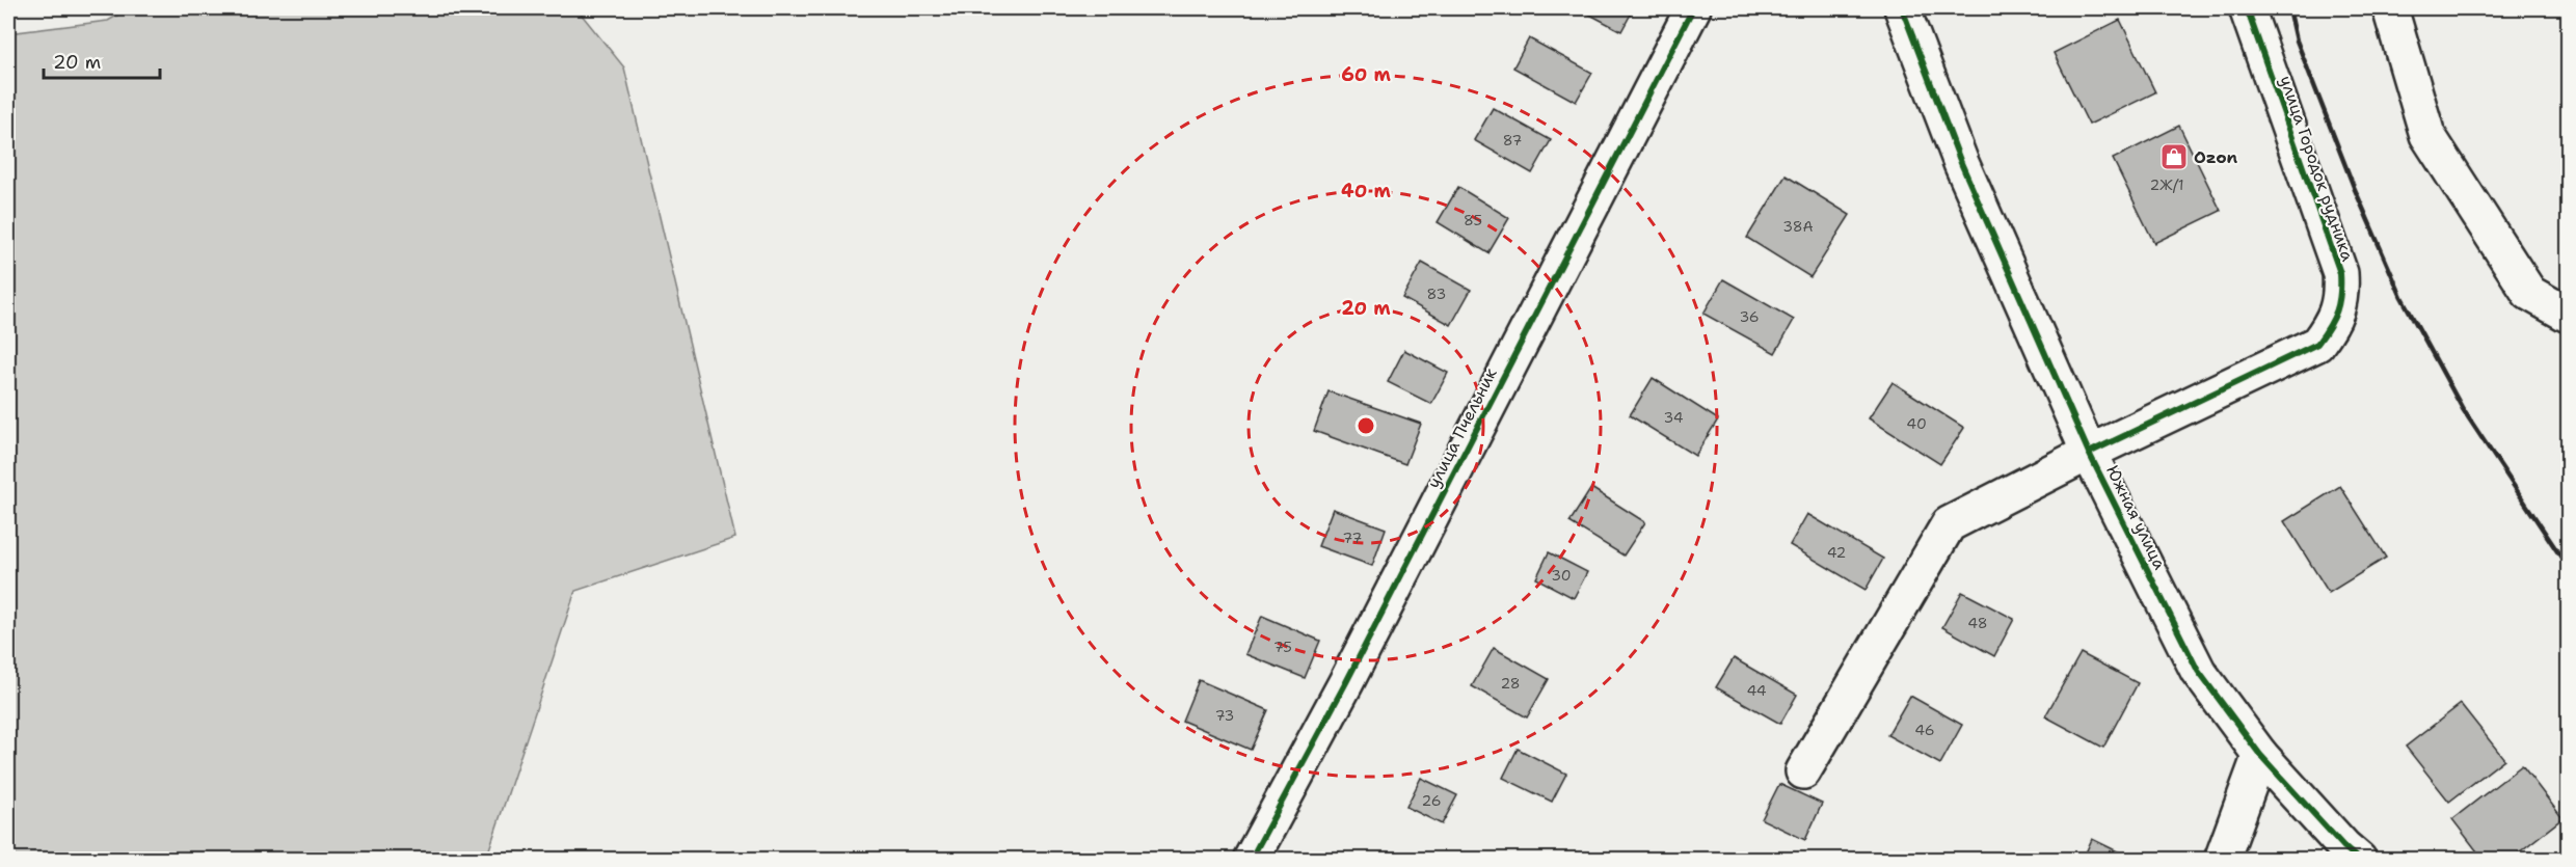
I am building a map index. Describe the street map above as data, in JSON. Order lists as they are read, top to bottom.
{
  "streets": {
    "street": ["улица Городок рудника", "улица Пчельник", "Южная улица"]
  },
  "crossings": [
    ["улица Городок рудника", "Южная улица"]
  ],
  "places": {
    "shop": ["Ozon"]
  },
  "house_numbers": [
    "87",
    "2Ж/1",
    "85",
    "38А",
    "83",
    "36",
    "34",
    "40",
    "77",
    "42",
    "30",
    "48",
    "75",
    "28",
    "44",
    "73",
    "46",
    "26"
  ],
  "scale_bar": "20 m",
  "rings": ["60 m", "40 m", "20 m"]
}
